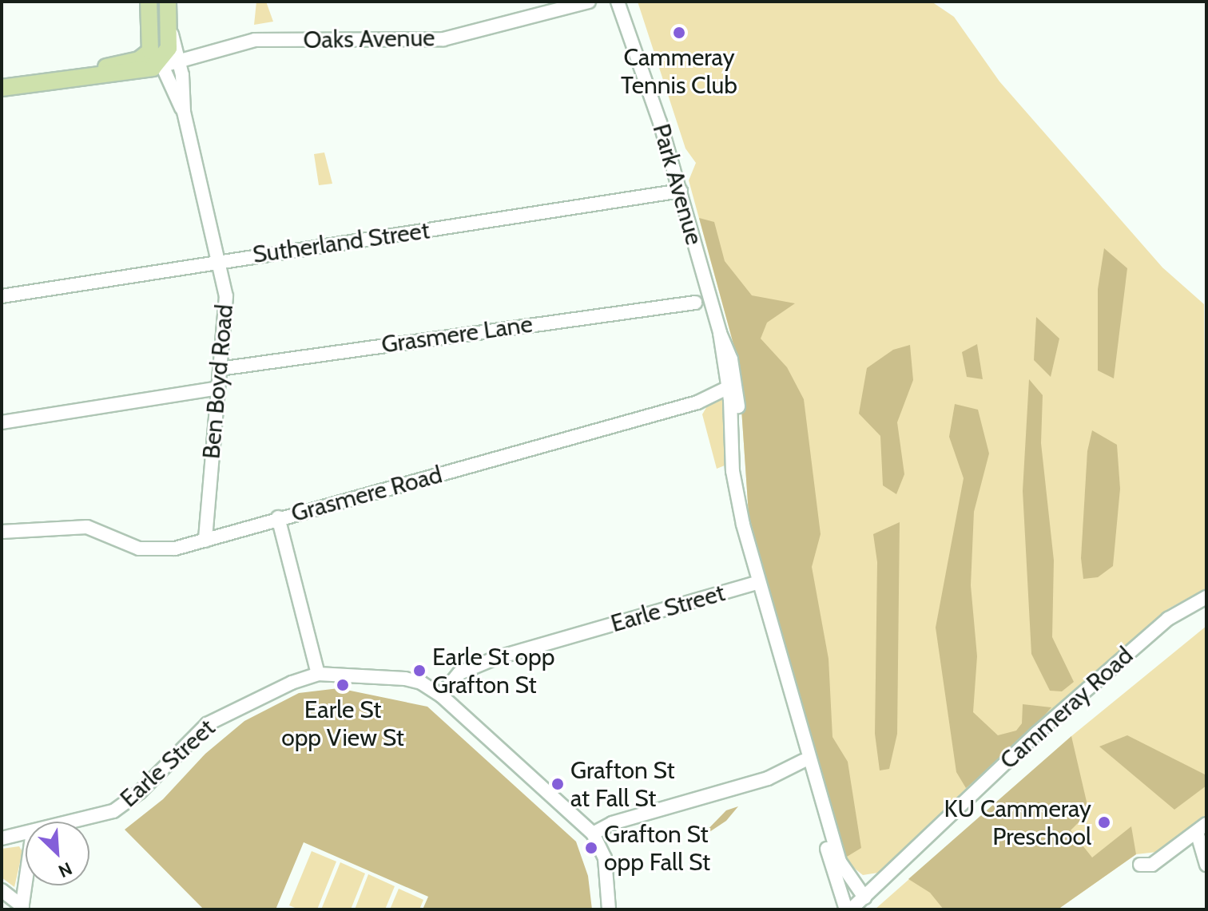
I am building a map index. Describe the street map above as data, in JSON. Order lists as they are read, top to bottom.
{
  "streets": {
    "main road": ["Ben Boyd Road"],
    "street": [
      "Oaks Avenue",
      "Park Avenue",
      "Sutherland Street",
      "Grasmere Lane",
      "Grasmere Road",
      "Earle Street",
      "Cammeray Road"
    ]
  },
  "crossings": [
    ["Oaks Avenue", "Ben Boyd Road"],
    ["Park Avenue", "Sutherland Street"],
    ["Park Avenue", "Grasmere Road"],
    ["Park Avenue", "Earle Street"],
    ["Park Avenue", "Cammeray Road"],
    ["Sutherland Street", "Ben Boyd Road"],
    ["Grasmere Lane", "Ben Boyd Road"],
    ["Ben Boyd Road", "Grasmere Road"]
  ],
  "places": [
    "Cammeray Tennis Club",
    "Earle St opp Grafton St",
    "Earle St opp View St",
    "Grafton St at Fall St",
    "KU Cammeray Preschool",
    "Grafton St opp Fall St"
  ],
  "north": "bottom right"
}
